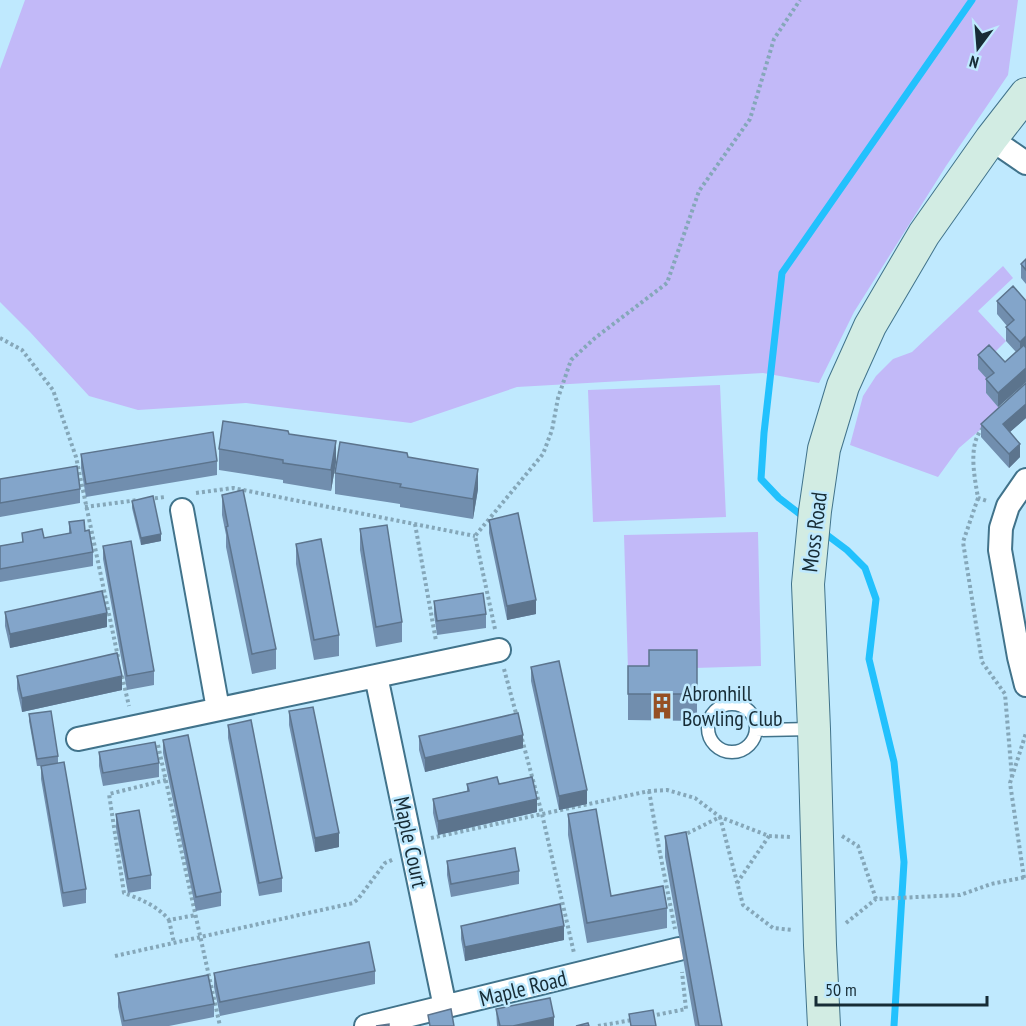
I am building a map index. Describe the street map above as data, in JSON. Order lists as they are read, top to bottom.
{
  "streets": {
    "street": ["Moss Road", "Maple Court", "Maple Road"]
  },
  "crossings": [
    ["Maple Court", "Maple Road"]
  ],
  "places": {
    "building": ["Abronhill Bowling Club"]
  },
  "scale_bar": "50 m",
  "north": "bottom"
}
